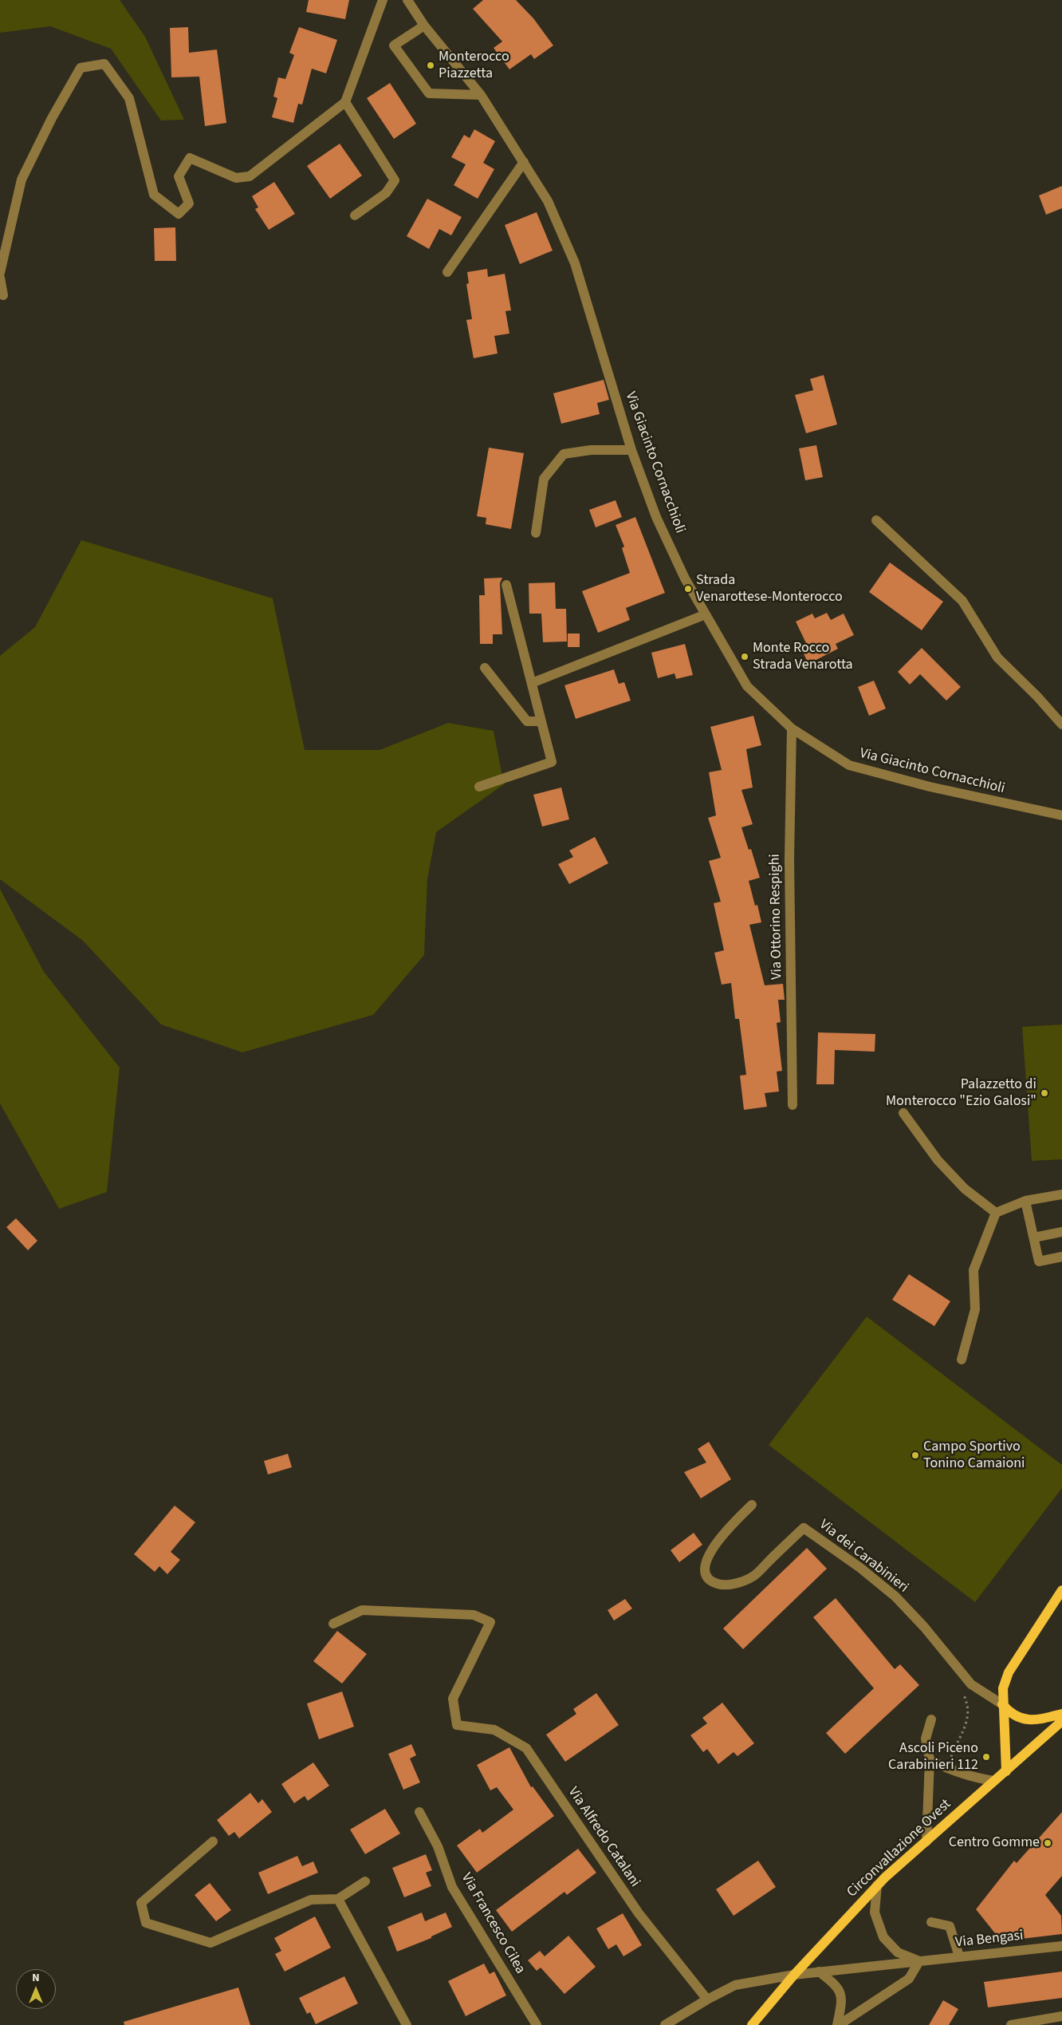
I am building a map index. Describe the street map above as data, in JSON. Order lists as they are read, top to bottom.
{
  "streets": {
    "main road": ["Circonvallazione Ovest"],
    "street": [
      "Via Giacinto Cornacchioli",
      "Via Ottorino Respighi",
      "Via dei Carabinieri",
      "Via Alfredo Catalani",
      "Via Francesco Cilea",
      "Via Bengasi"
    ]
  },
  "crossings": [
    ["Via Giacinto Cornacchioli", "Via Ottorino Respighi"],
    ["Via Alfredo Catalani", "Via Bengasi"],
    ["Circonvallazione Ovest", "Via Bengasi"]
  ],
  "places": [
    "Monterocco Piazzetta",
    "Strada Venarottese-Monterocco",
    "Monte Rocco Strada Venarotta",
    "Palazzetto di Monterocco \"Ezio Galosi\"",
    "Campo Sportivo Tonino Camaioni",
    "Ascoli Piceno Carabinieri 112",
    "Centro Gomme"
  ],
  "north": "top"
}
